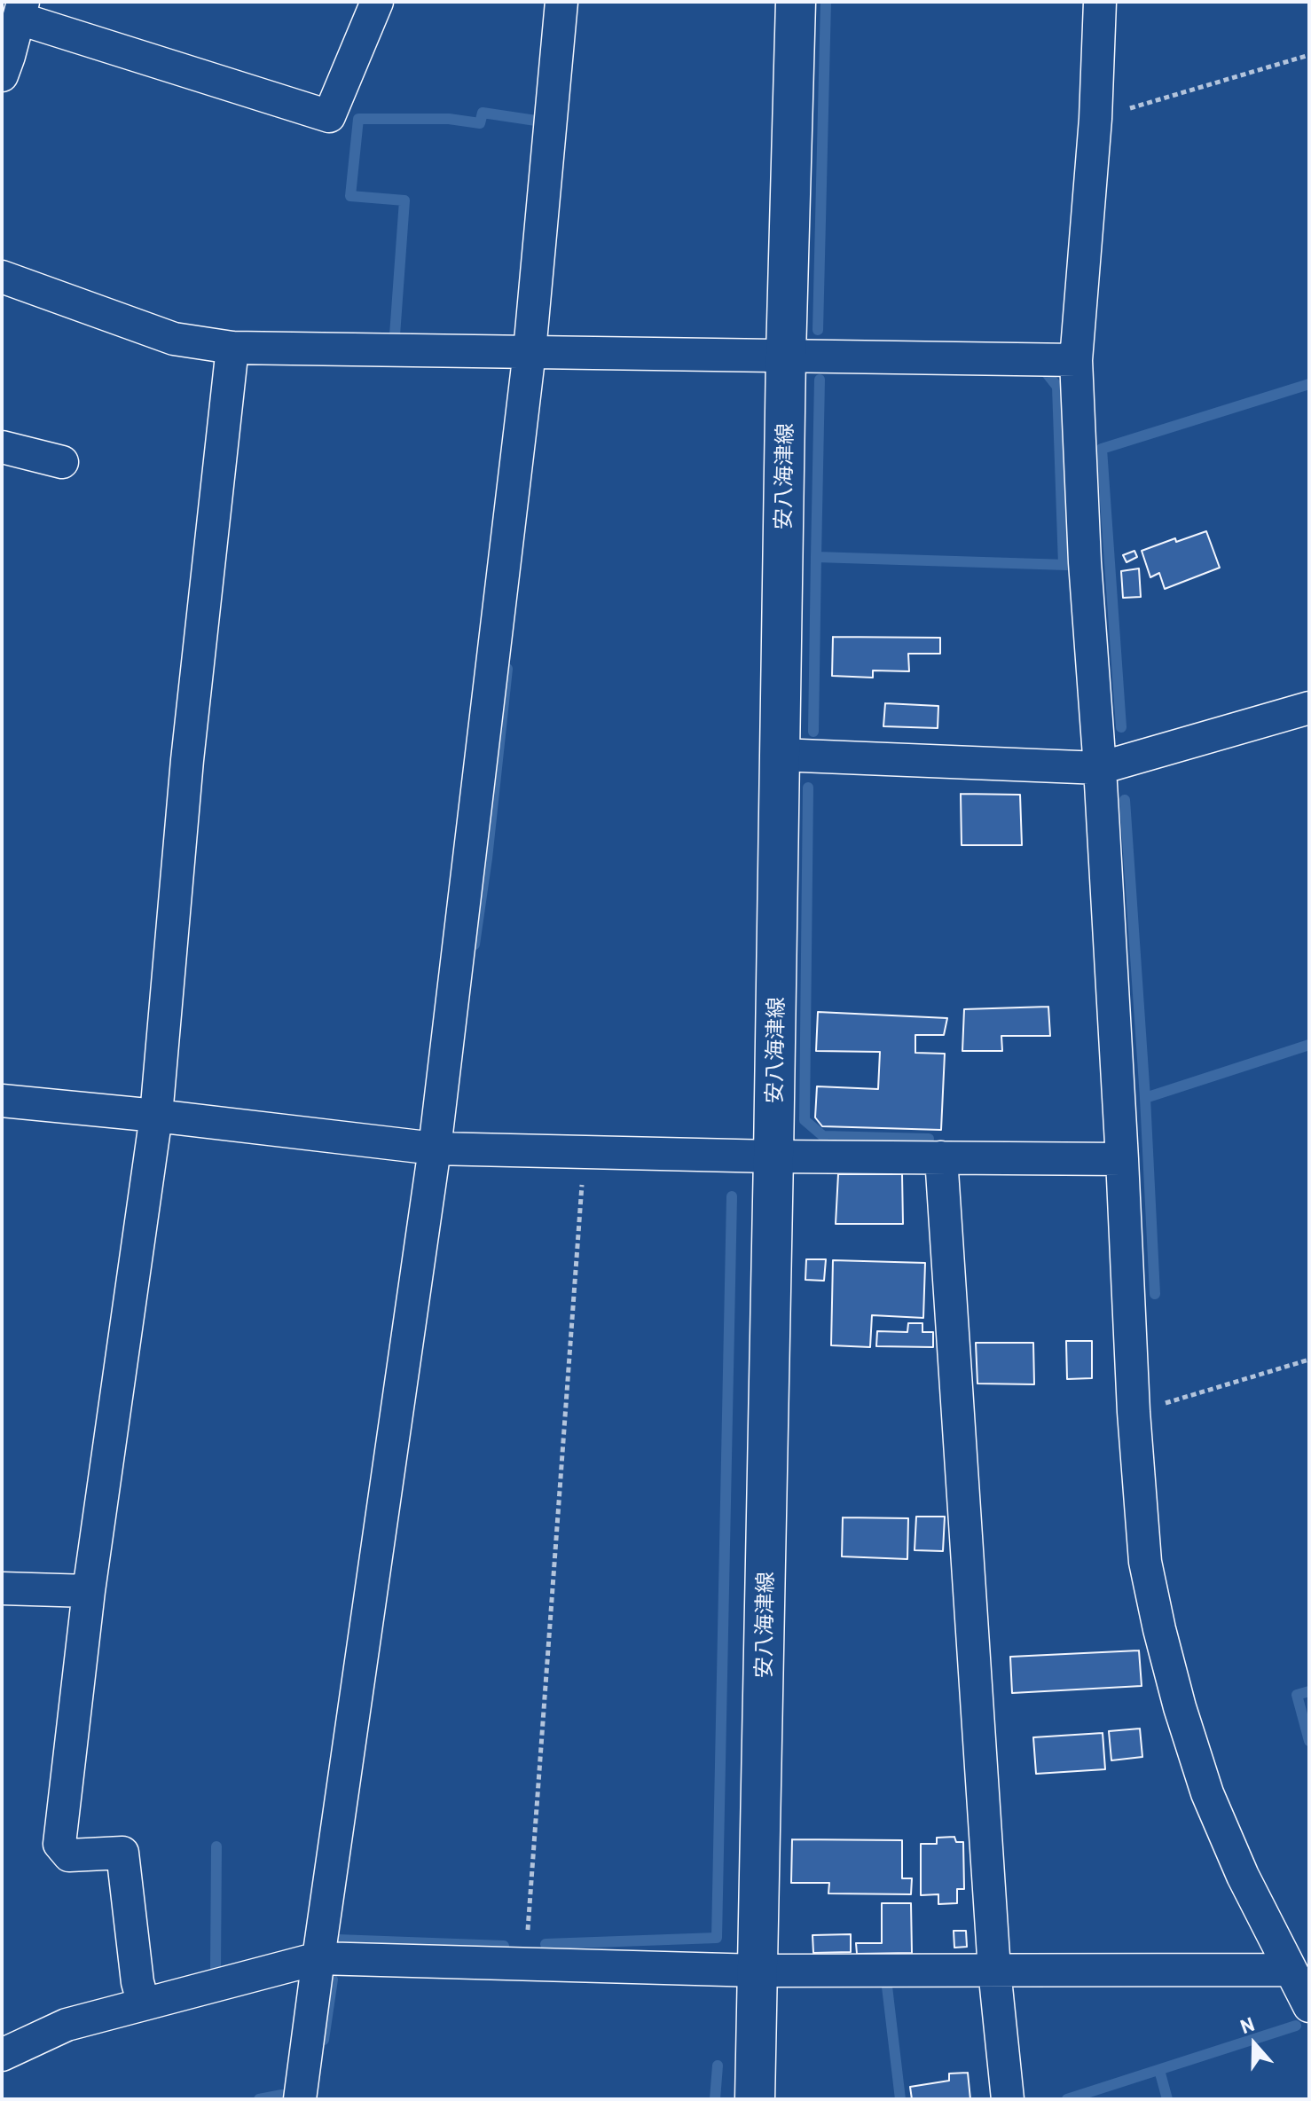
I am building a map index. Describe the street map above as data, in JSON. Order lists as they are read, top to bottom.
{
  "streets": {
    "main road": ["安八海津線"]
  },
  "north": "top"
}
